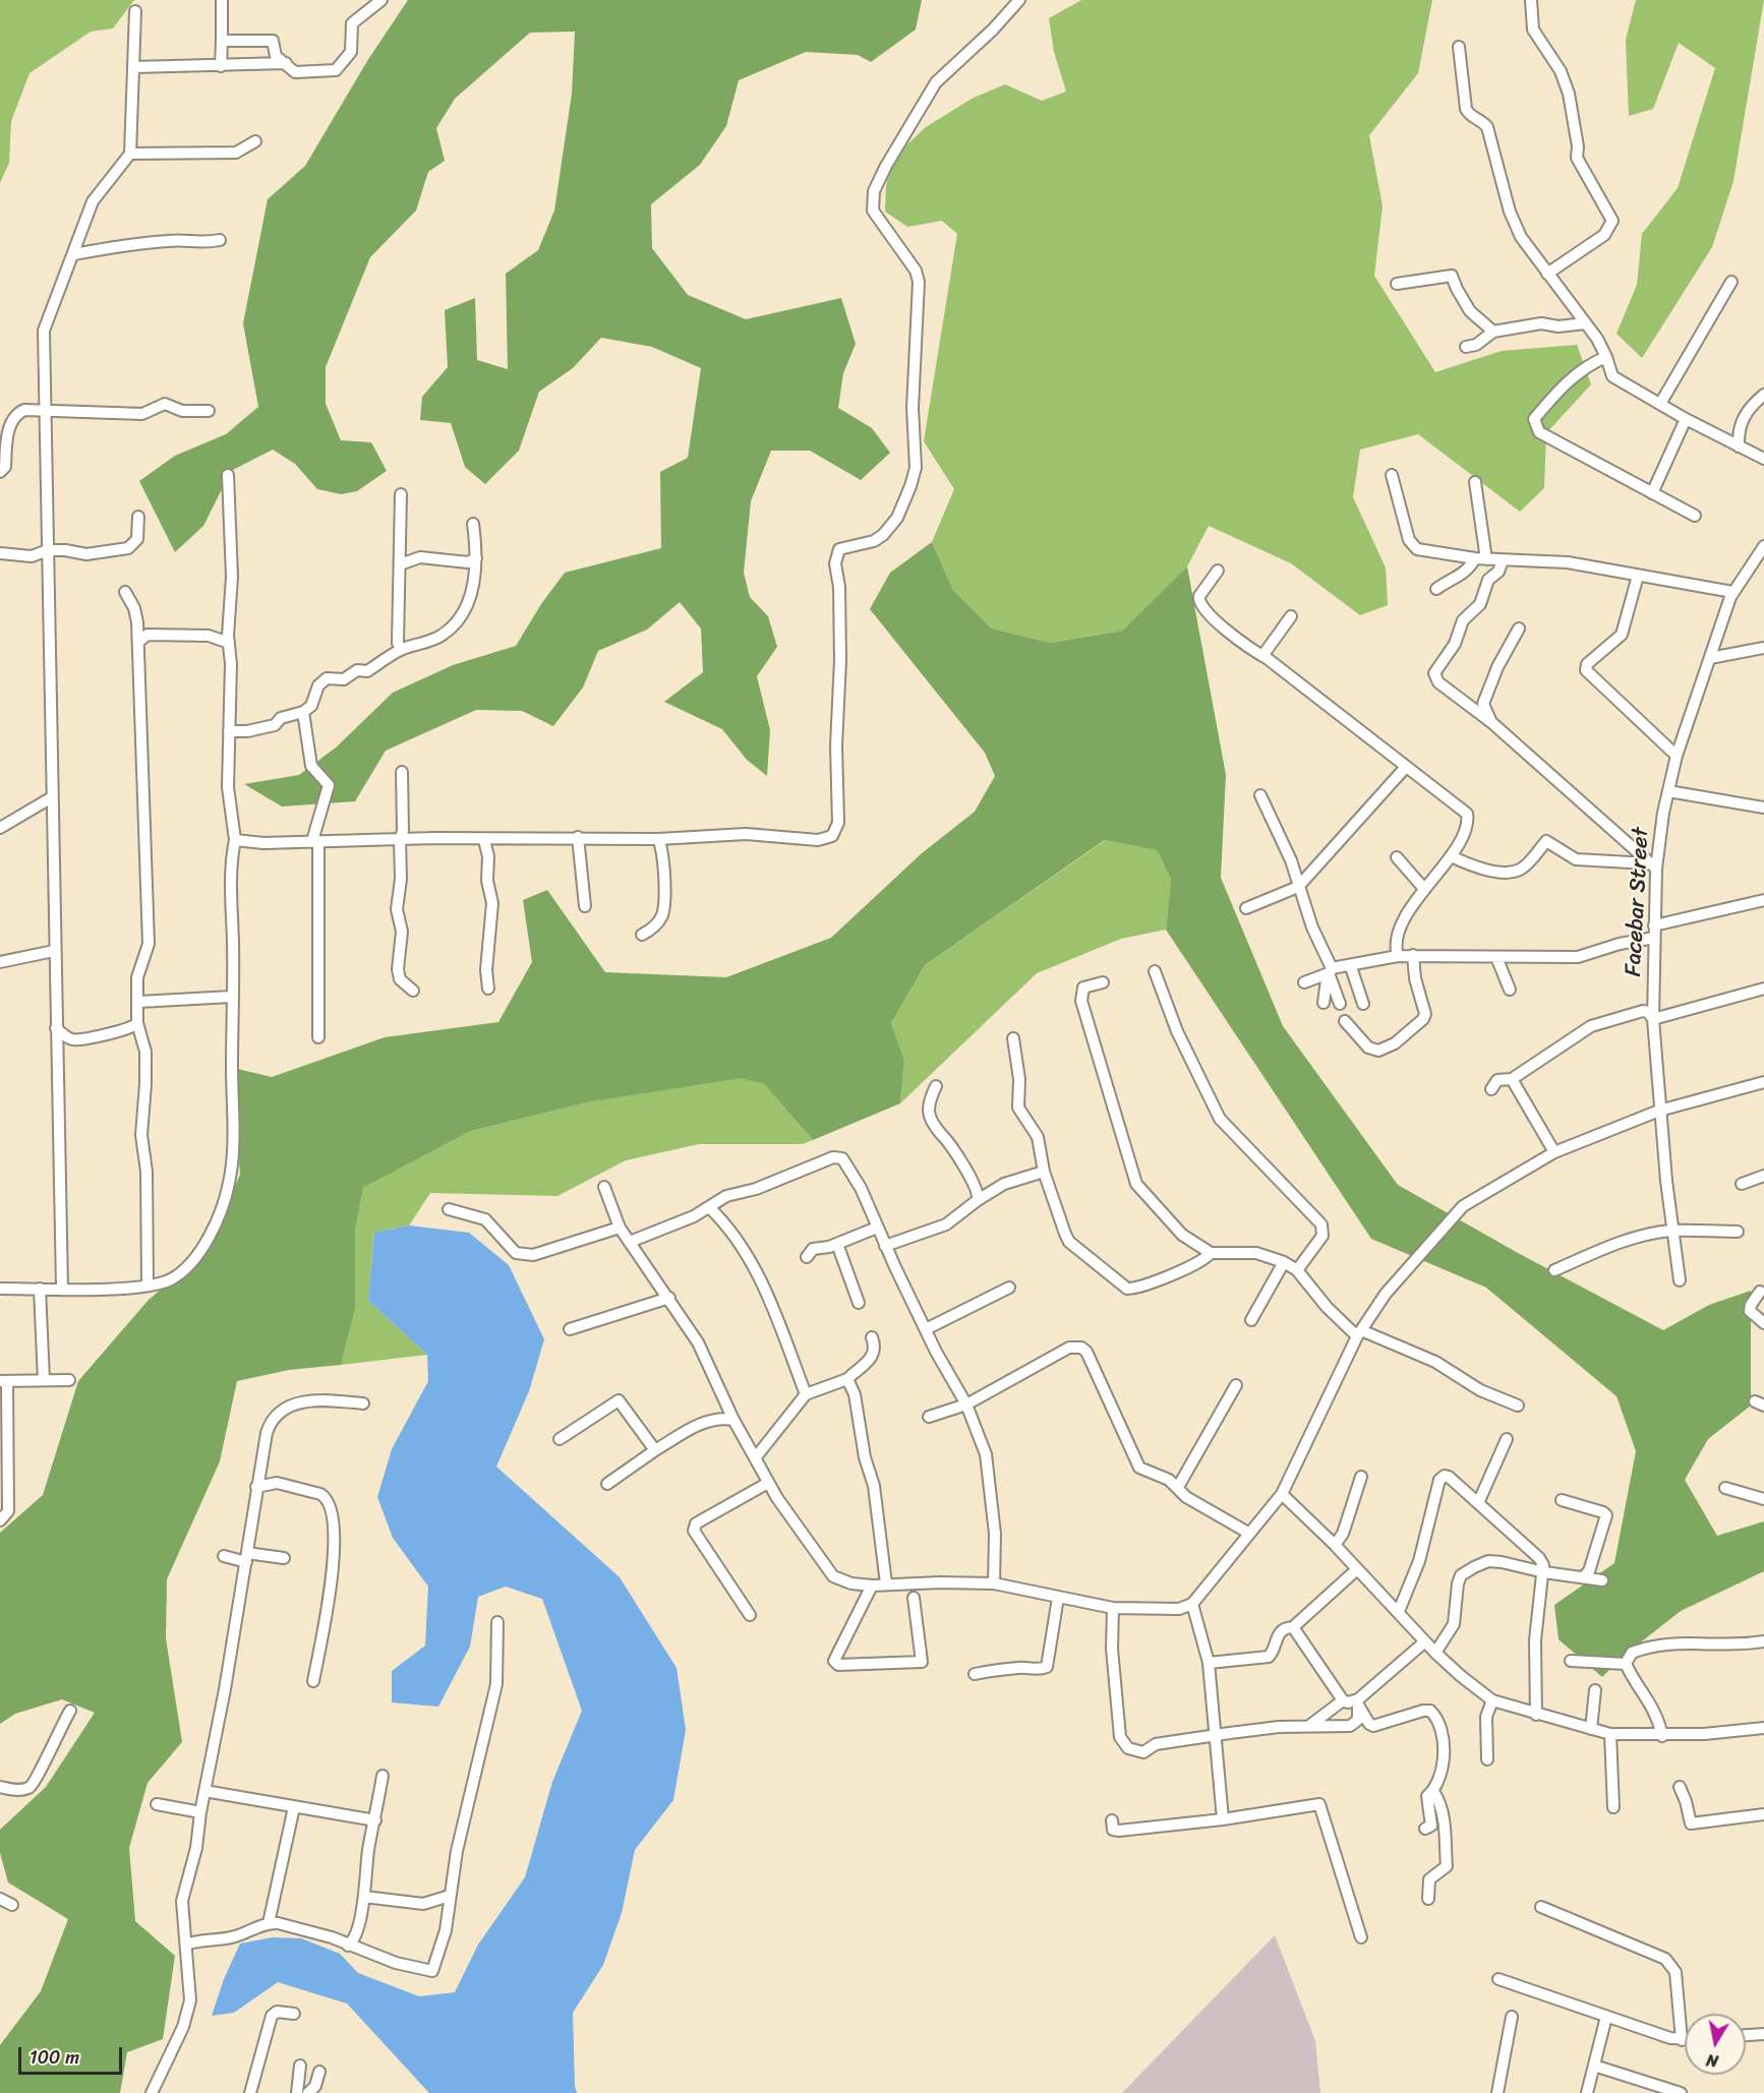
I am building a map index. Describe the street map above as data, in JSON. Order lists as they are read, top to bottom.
{
  "streets": {
    "street": ["Facebar Street"]
  },
  "scale_bar": "100 m",
  "north": "bottom"
}
